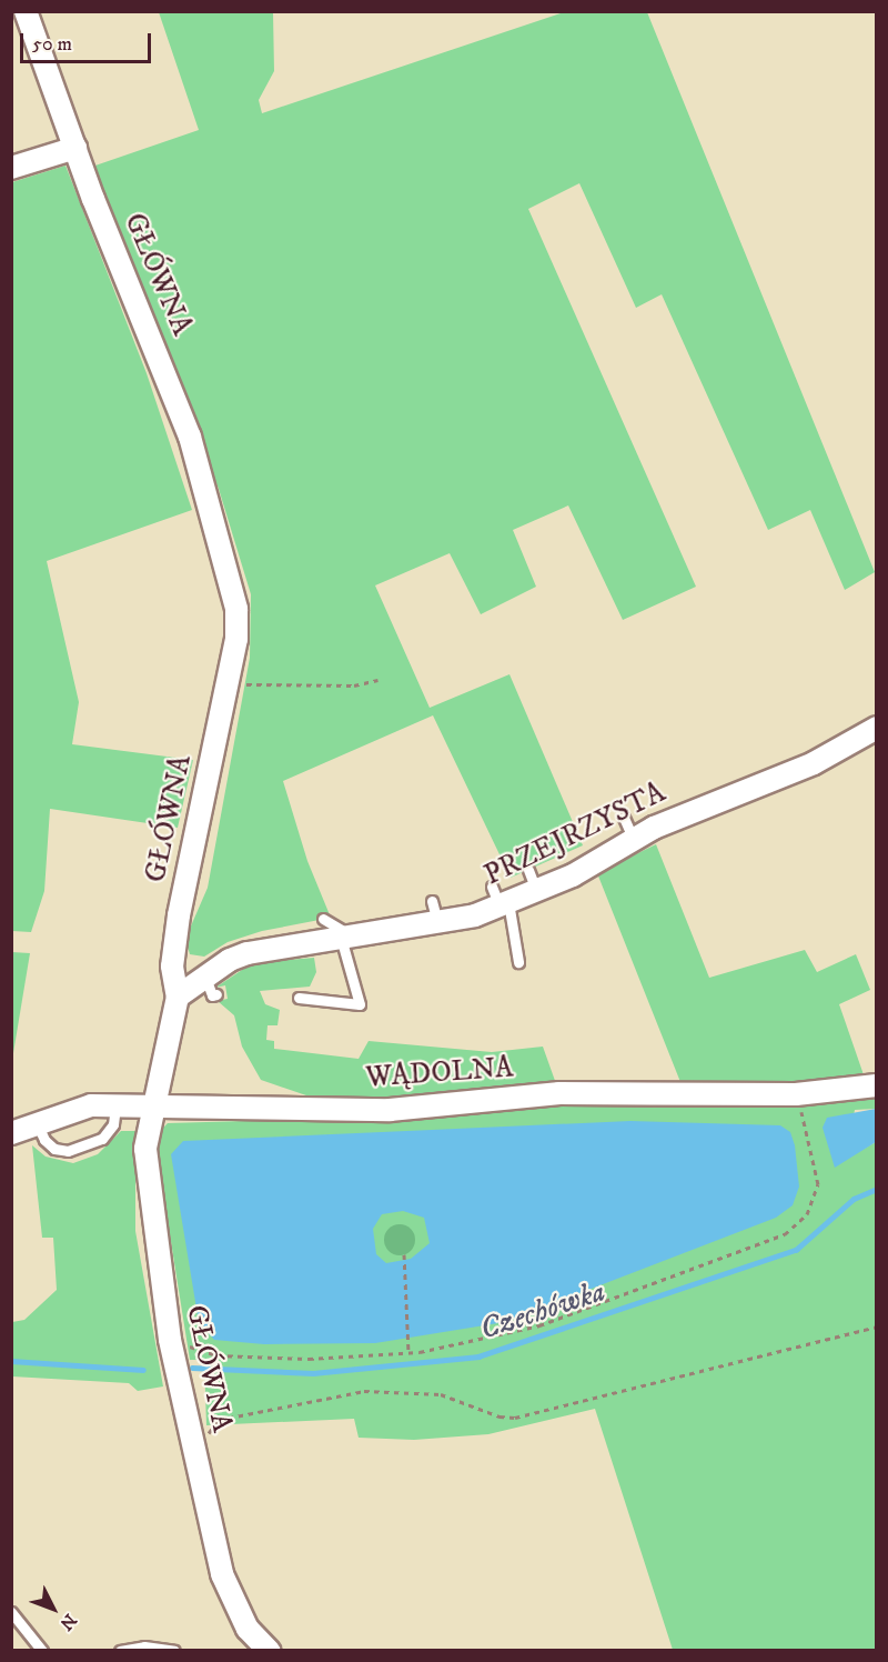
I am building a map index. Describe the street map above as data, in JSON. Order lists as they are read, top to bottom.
{
  "streets": {
    "street": ["GŁÓWNA", "PRZEJRZYSTA", "WĄDOLNA"]
  },
  "crossings": [
    ["GŁÓWNA", "PRZEJRZYSTA"],
    ["GŁÓWNA", "WĄDOLNA"]
  ],
  "water": ["Czechówka"],
  "scale_bar": "50 m",
  "north": "bottom right"
}
